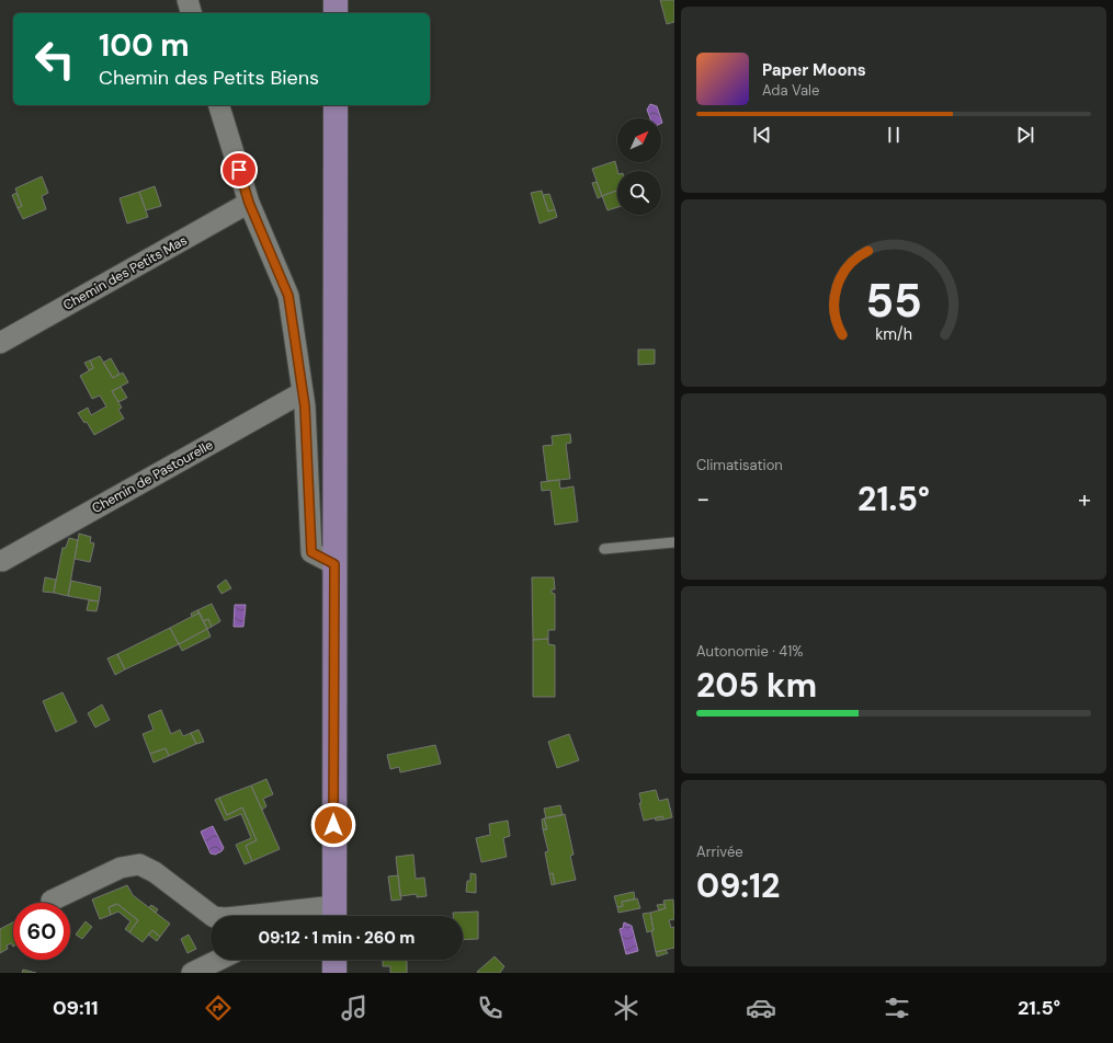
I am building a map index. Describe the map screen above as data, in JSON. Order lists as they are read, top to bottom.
{
  "streets": {
    "street": ["Chemin des Petits Mas", "Chemin de Pastourelle"]
  },
  "north": "top right",
  "page": {
    "turn": ["100 m", "Chemin des Petits Biens"],
    "song": ["Paper Moons", "Ada Vale"],
    "tile": [
      "Climatisation",
      ["Autonomie · 41%", "205 km"],
      ["Arrivée", "09:12"]
    ],
    "heat": ["−", "21.5°", "+"],
    "limit": "60",
    "trip": "09:12 · 1 min · 260 m",
    "tabs": ["09:11", "21.5°"],
    "gauge": ["55", "km/h"]
  }
}
